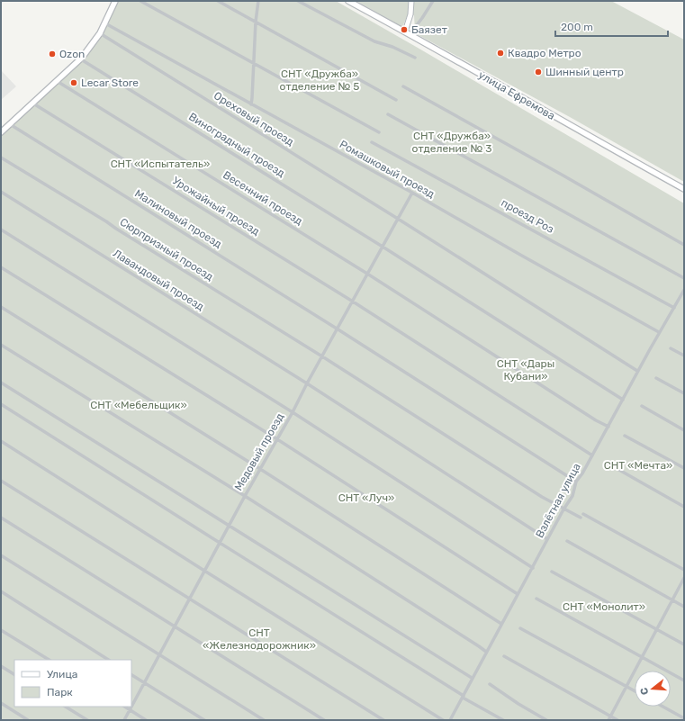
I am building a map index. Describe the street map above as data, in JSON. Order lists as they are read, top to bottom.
{
  "streets": {
    "main road": ["улица Ефремова"],
    "street": [
      "Ореховый проезд",
      "Виноградный проезд",
      "Ромашковый проезд",
      "Весенний проезд",
      "Урожайный проезд",
      "проезд Роз",
      "Малиновый проезд",
      "Сюрпризный проезд",
      "Лавандовый проезд",
      "Медовый проезд",
      "Взлётная улица"
    ]
  },
  "crossings": [
    ["Ореховый проезд", "Медовый проезд"],
    ["Ореховый проезд", "Взлётная улица"],
    ["Виноградный проезд", "Медовый проезд"],
    ["Виноградный проезд", "Взлётная улица"],
    ["Ромашковый проезд", "Медовый проезд"],
    ["Ромашковый проезд", "Взлётная улица"],
    ["Весенний проезд", "Медовый проезд"],
    ["Весенний проезд", "Взлётная улица"],
    ["Урожайный проезд", "Медовый проезд"],
    ["Урожайный проезд", "Взлётная улица"],
    ["проезд Роз", "Взлётная улица"],
    ["Малиновый проезд", "Медовый проезд"],
    ["Малиновый проезд", "Взлётная улица"],
    ["Сюрпризный проезд", "Медовый проезд"],
    ["Сюрпризный проезд", "Взлётная улица"],
    ["Лавандовый проезд", "Медовый проезд"],
    ["Лавандовый проезд", "Взлётная улица"]
  ],
  "parks": [
    "СНТ «Дружба» отделение № 5",
    "СНТ «Дружба» отделение № 3",
    "СНТ «Испытатель»",
    "СНТ «Дары Кубани»",
    "СНТ «Мебельщик»",
    "СНТ «Мечта»",
    "СНТ «Луч»",
    "СНТ «Монолит»",
    "СНТ «Железнодорожник»"
  ],
  "places": [
    "Баязет",
    "Квадро Метро",
    "Ozon",
    "Шинный центр",
    "Lecar Store"
  ],
  "legend": ["Улица", "Парк"],
  "scale_bar": "200 m",
  "north": "left"
}
